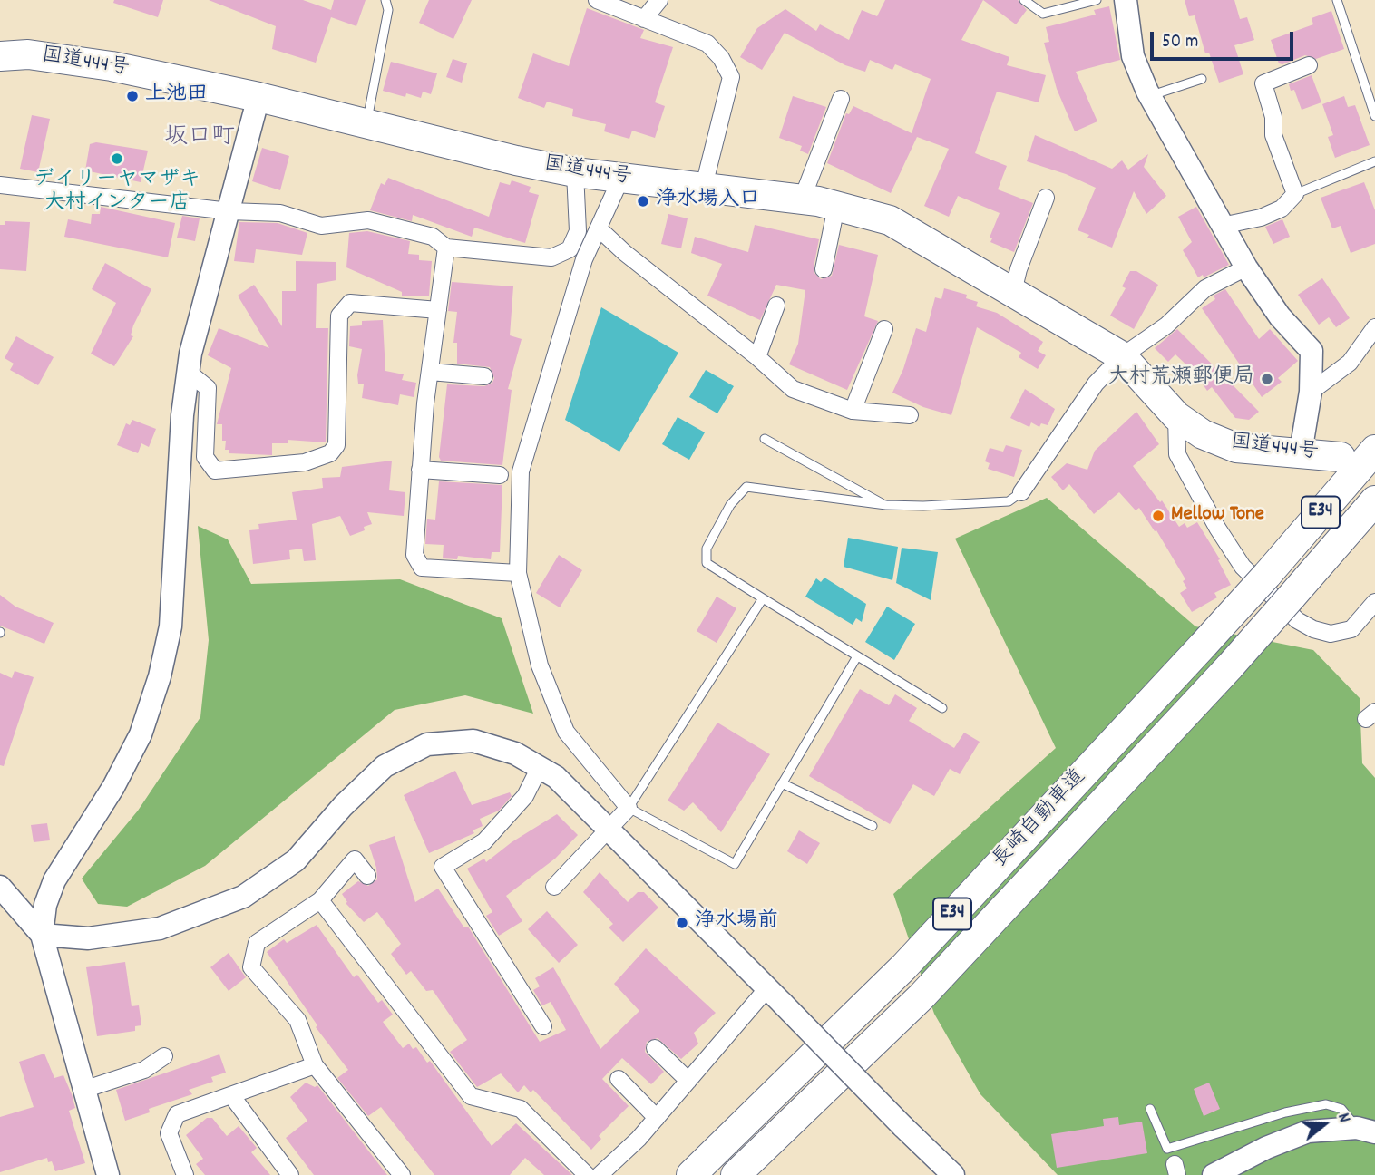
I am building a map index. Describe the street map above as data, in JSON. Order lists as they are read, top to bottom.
{
  "streets": {
    "highway": ["国道444号", "E34", "長崎自動車道"]
  },
  "districts": ["坂口町"],
  "places": [
    "上池田",
    "デイリーヤマザキ 大村インター店",
    "浄水場入口",
    "大村荒瀬郵便局",
    "Mellow Tone",
    "浄水場前"
  ],
  "scale_bar": "50 m",
  "north": "right"
}
